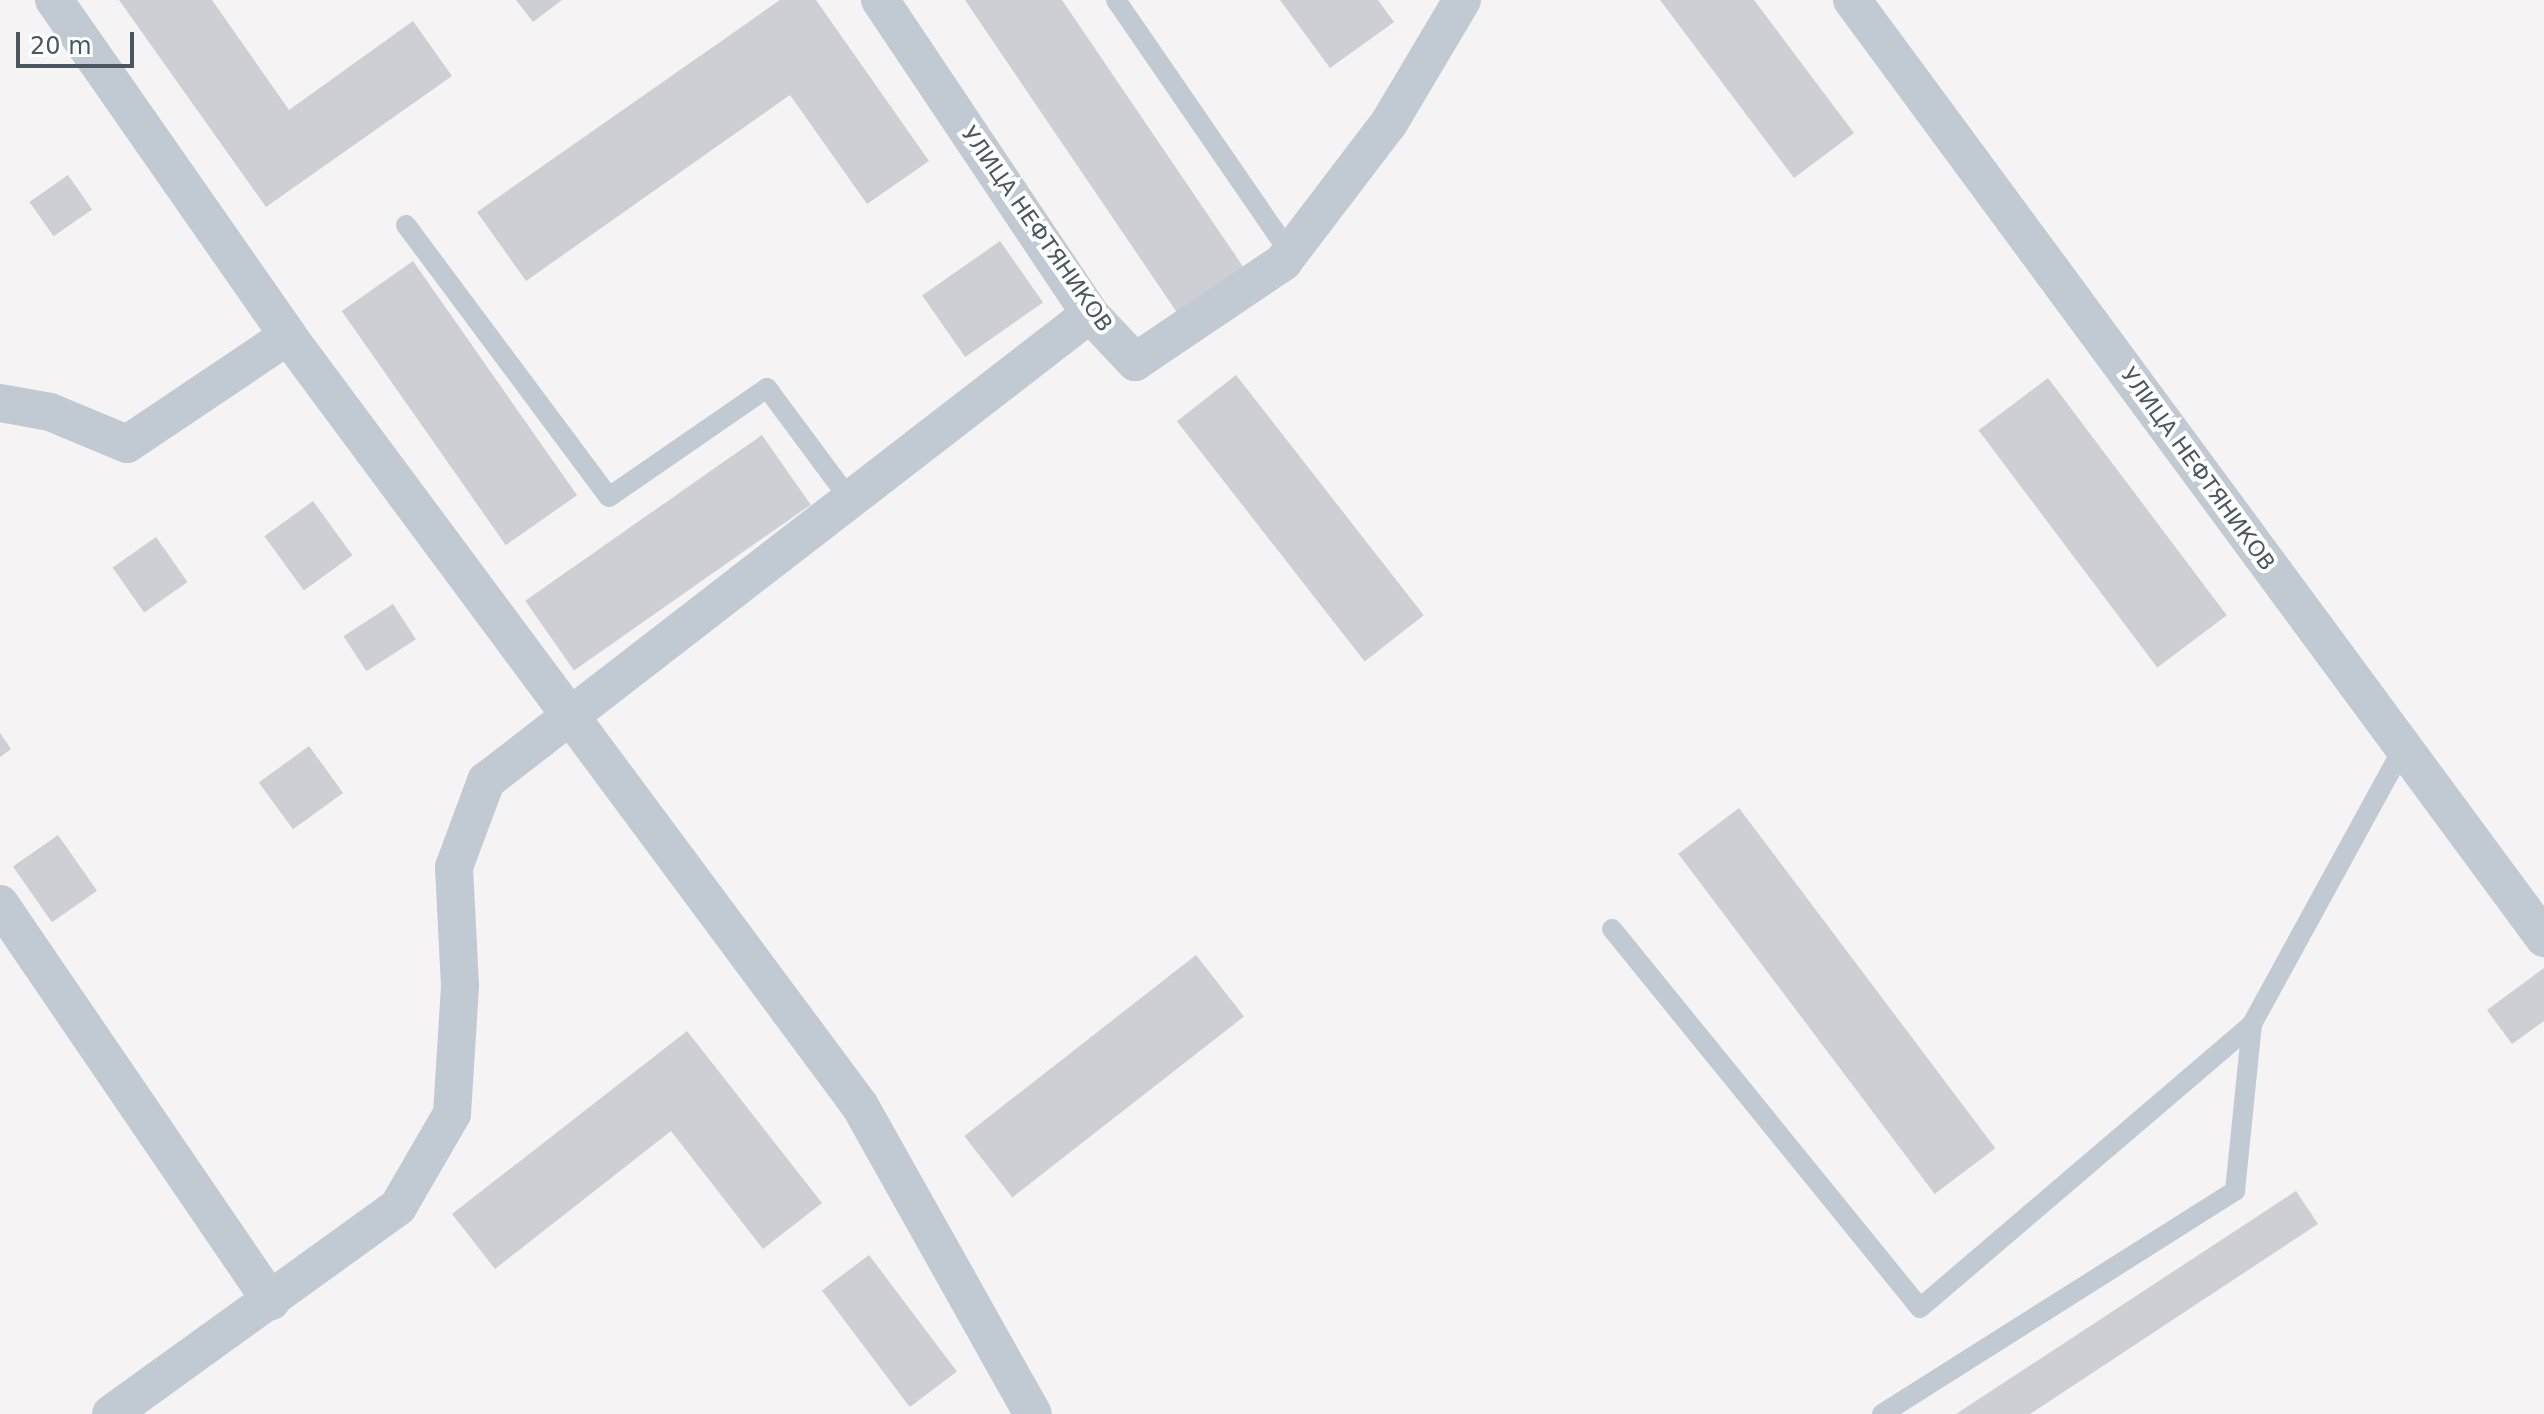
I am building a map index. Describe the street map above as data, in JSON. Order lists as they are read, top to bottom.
{
  "streets": {
    "street": ["УЛИЦА НЕФТЯНИКОВ"]
  },
  "scale_bar": "20 m"
}
